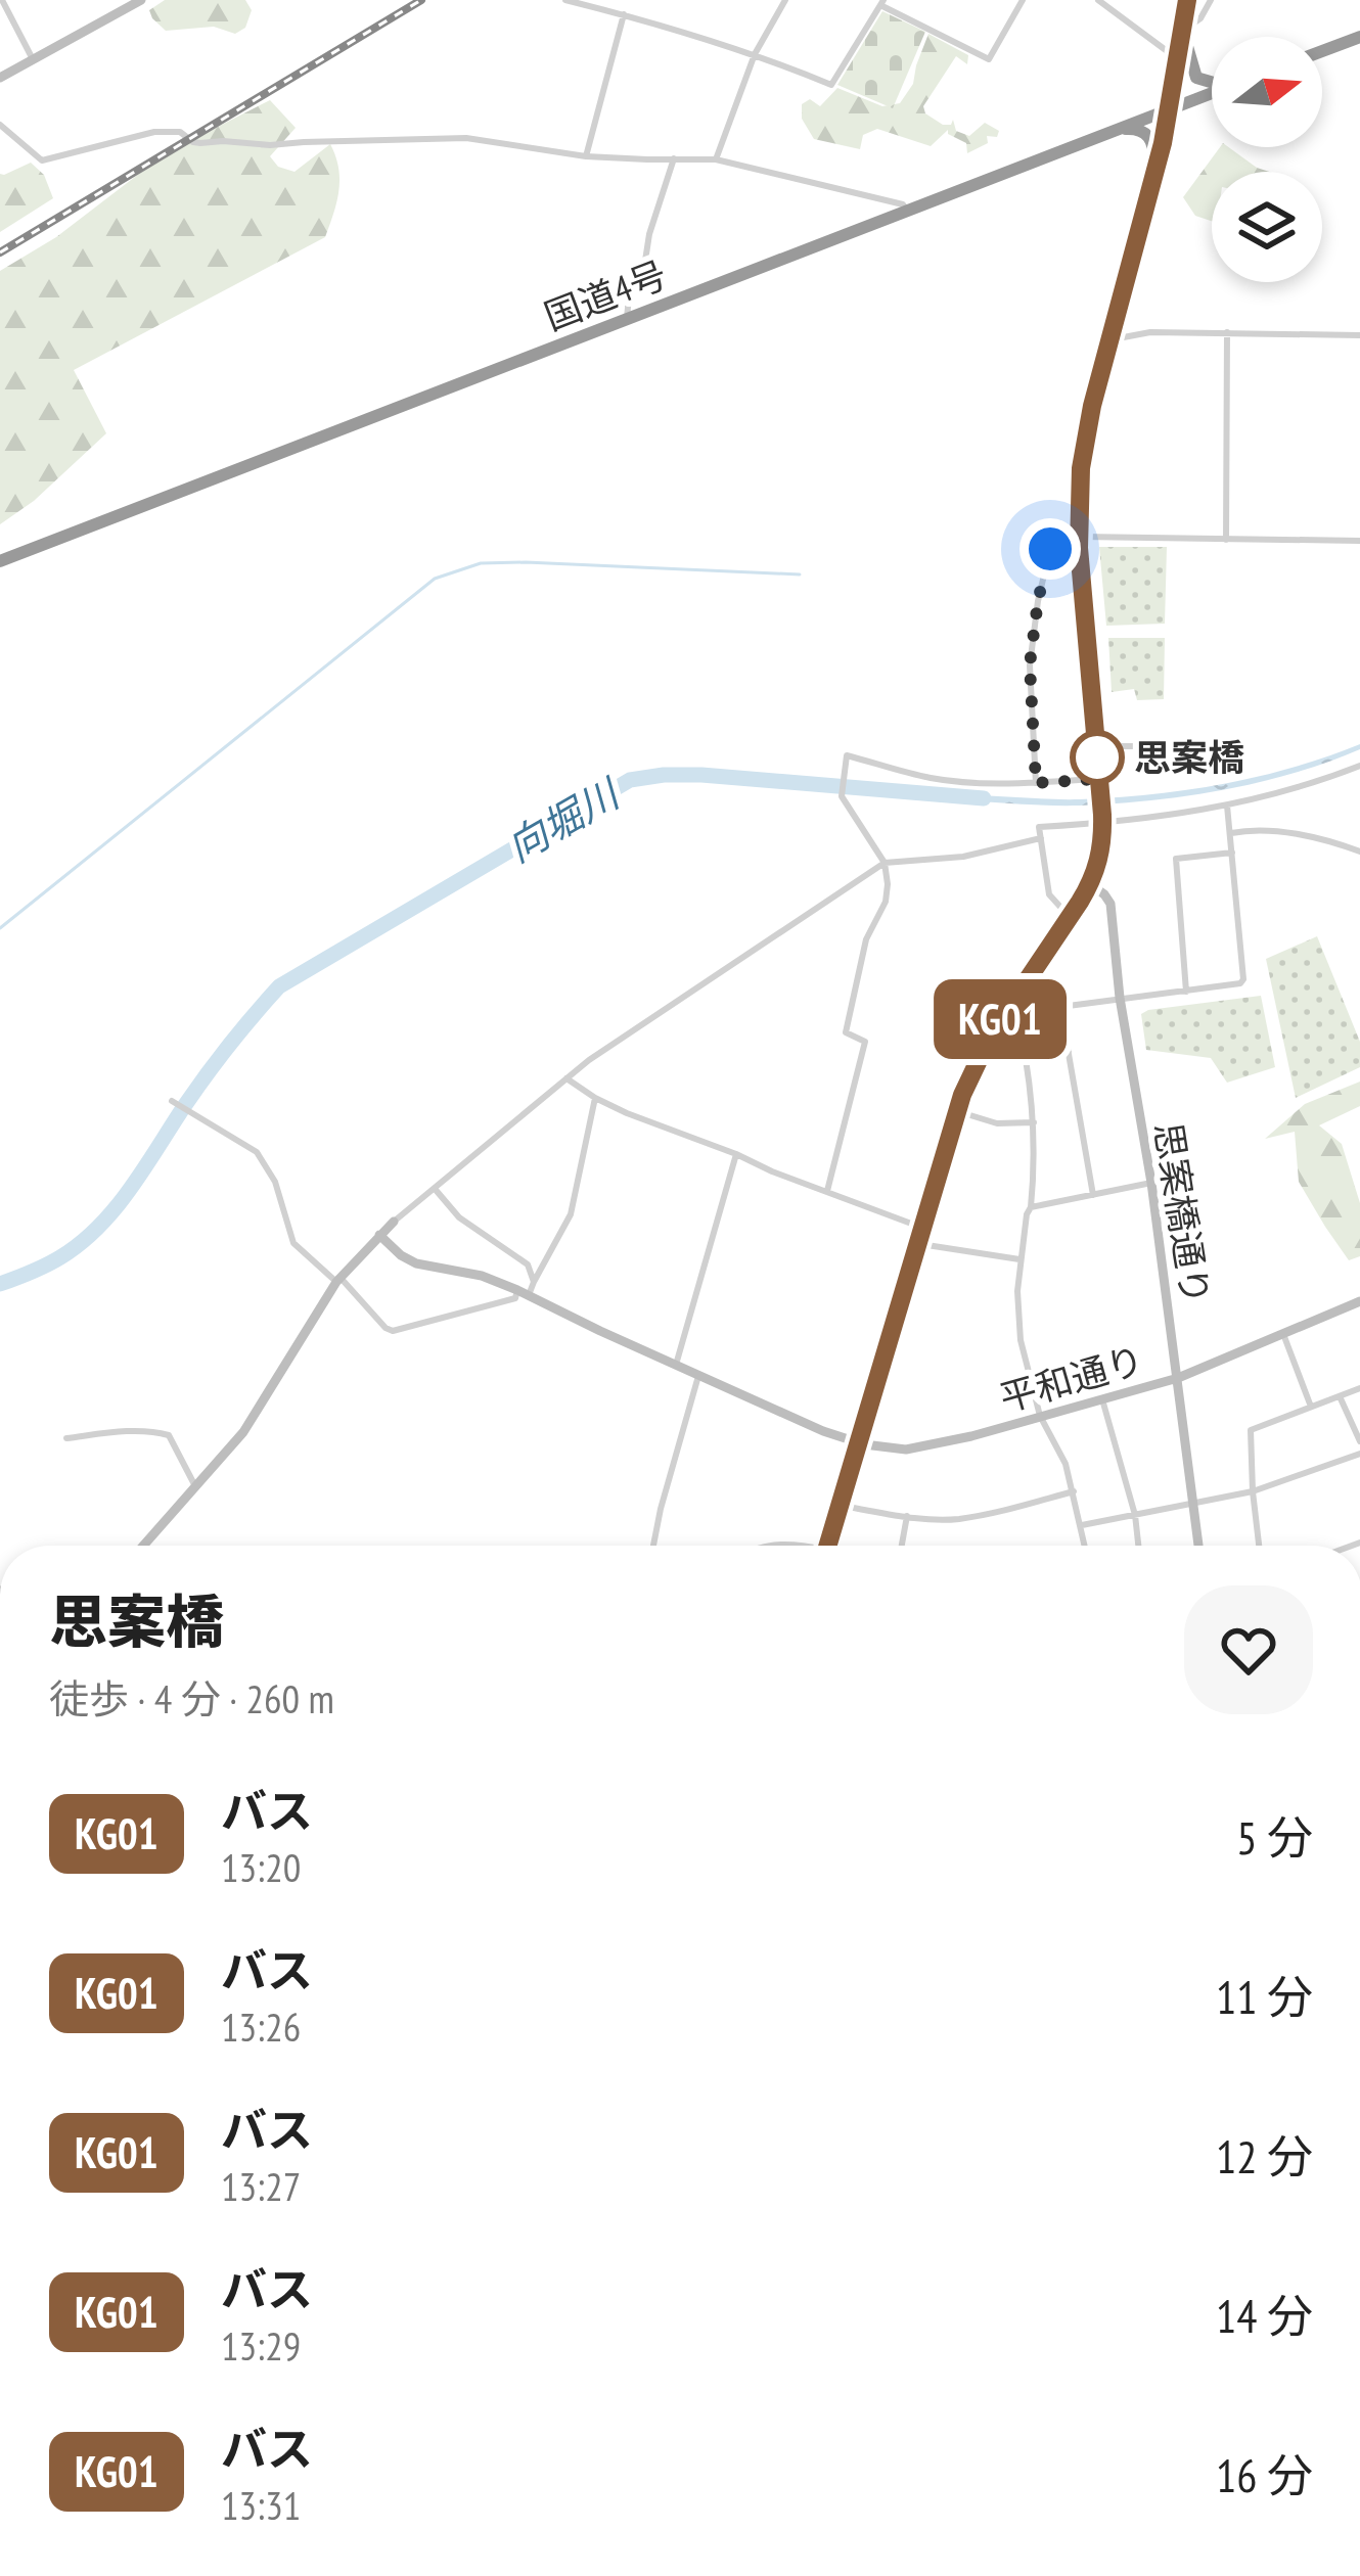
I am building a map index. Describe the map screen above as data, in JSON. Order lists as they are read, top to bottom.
{
  "streets": {
    "highway": ["国道4号"],
    "street": ["思案橋通り", "平和通り"]
  },
  "crossings": [
    ["思案橋通り", "平和通り"]
  ],
  "water": ["向堀川"],
  "places": ["思案橋"],
  "lines": ["bus line KG01"],
  "north": "right",
  "page": {
    "on_map": "KG01",
    "heading": ["思案橋", "徒歩 · 4 分 · 260 m"],
    "list": [
      {
        "mark": "KG01",
        "name": "バス",
        "note": "13:20",
        "value": "5 分"
      },
      {
        "mark": "KG01",
        "name": "バス",
        "note": "13:26",
        "value": "11 分"
      },
      {
        "mark": "KG01",
        "name": "バス",
        "note": "13:27",
        "value": "12 分"
      },
      {
        "mark": "KG01",
        "name": "バス",
        "note": "13:29",
        "value": "14 分"
      },
      {
        "mark": "KG01",
        "name": "バス",
        "note": "13:31",
        "value": "16 分"
      }
    ]
  }
}
